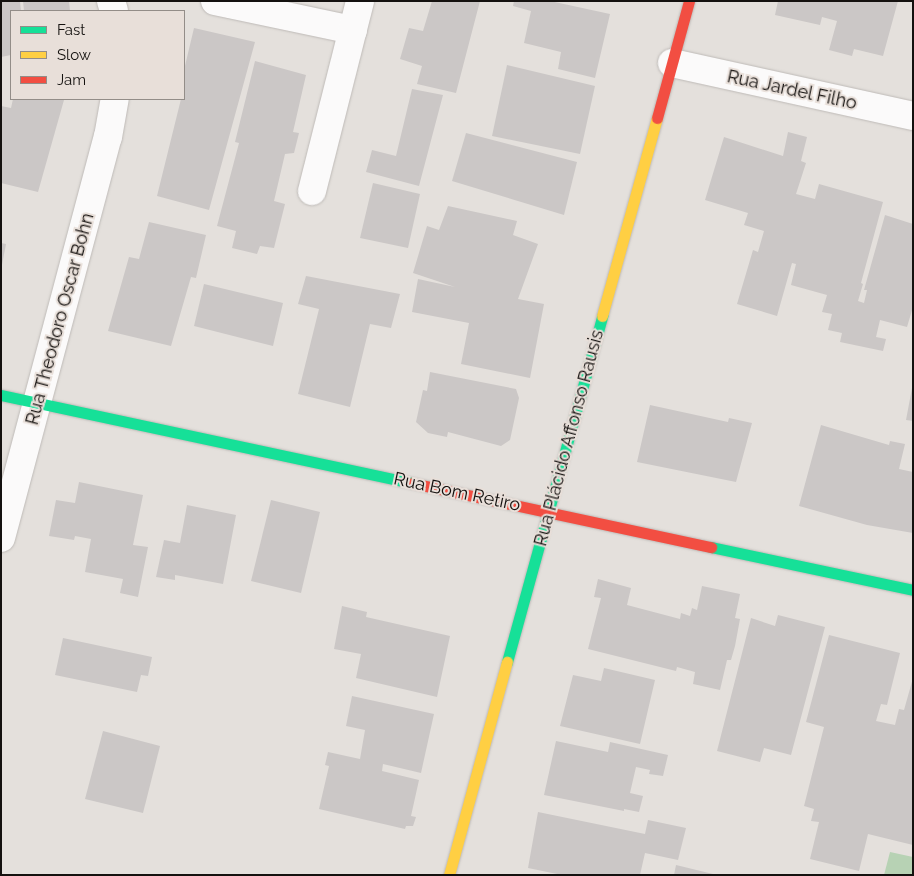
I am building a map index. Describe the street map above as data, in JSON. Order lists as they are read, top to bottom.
{
  "streets": {
    "street": [
      "Rua Jardel Filho",
      "Rua Theodoro Oscar Bohn",
      "Rua Plácido Affonso Rausis",
      "Rua Bom Retiro"
    ]
  },
  "crossings": [
    ["Rua Jardel Filho", "Rua Plácido Affonso Rausis"],
    ["Rua Theodoro Oscar Bohn", "Rua Bom Retiro"],
    ["Rua Plácido Affonso Rausis", "Rua Bom Retiro"]
  ],
  "legend": ["Fast", "Slow", "Jam"]
}
